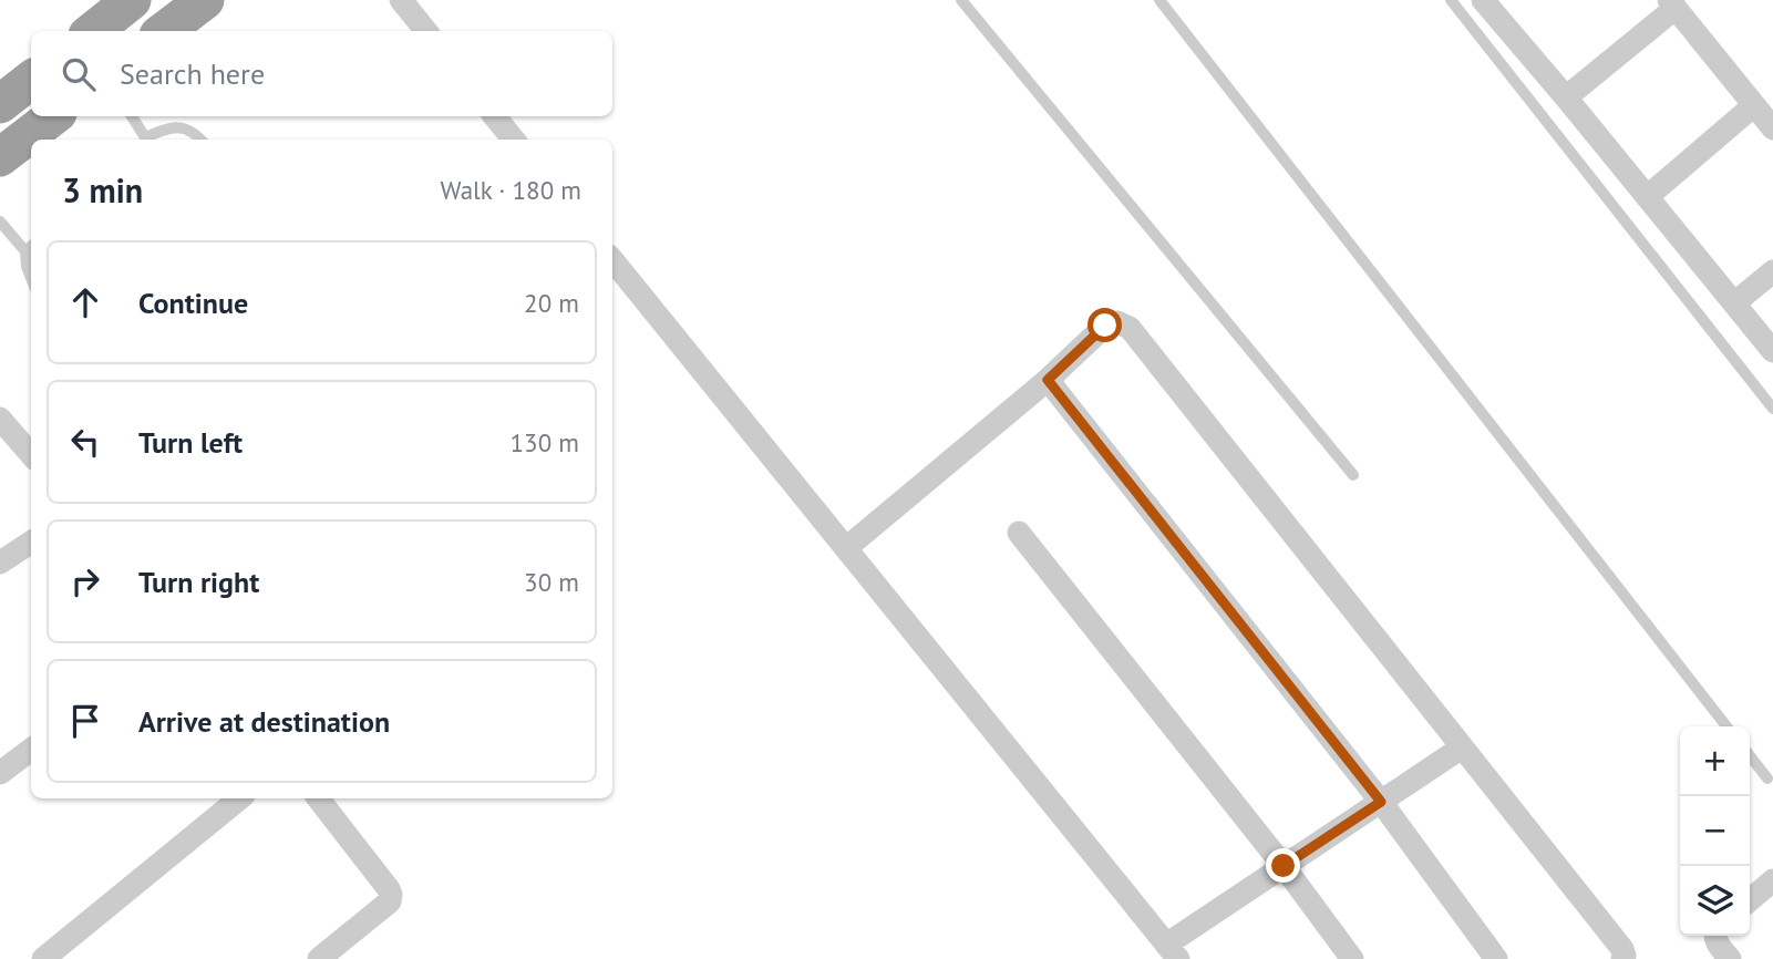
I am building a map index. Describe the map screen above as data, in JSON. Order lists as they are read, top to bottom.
{
  "page": {
    "search": "Search here",
    "heading": ["3 min", "Walk · 180 m"],
    "list": [
      ["Continue", "20 m"],
      ["Turn left", "130 m"],
      ["Turn right", "30 m"],
      "Arrive at destination"
    ],
    "map_buttons": ["+", "−"]
  }
}
